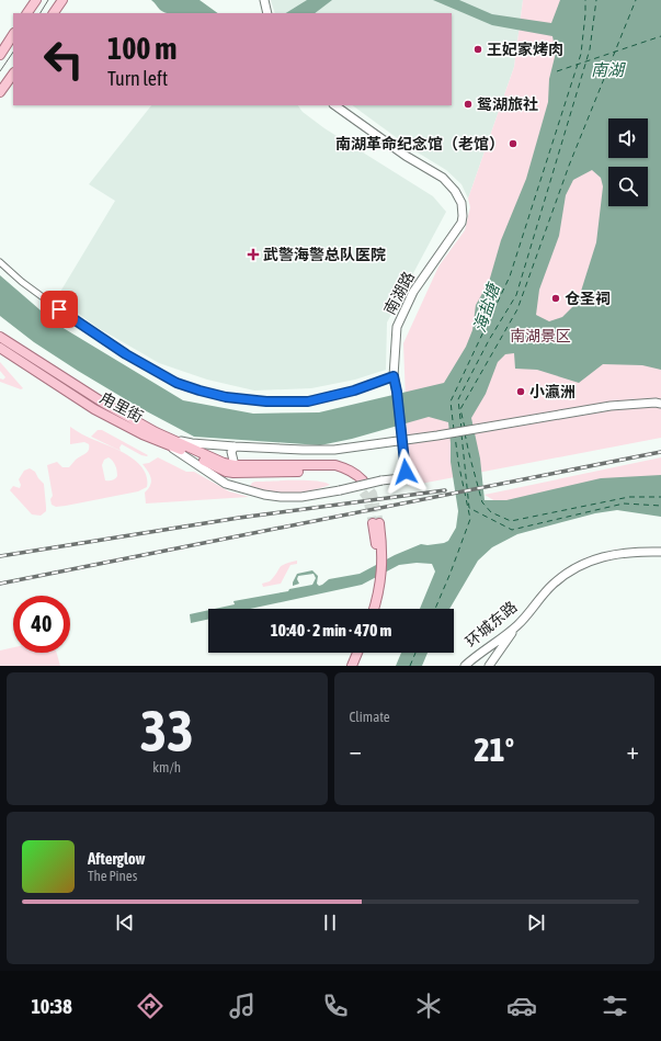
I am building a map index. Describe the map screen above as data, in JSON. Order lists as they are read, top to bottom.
{
  "streets": {
    "main road": ["甪里街"],
    "street": ["南湖路", "环城东路"]
  },
  "crossings": [
    ["南湖路", "甪里街"]
  ],
  "water": ["南湖", "海盐塘"],
  "parks": ["南湖景区"],
  "places": {
    "other": [
      "王妃家烤肉",
      "鸳湖旅社",
      "南湖革命纪念馆（老馆）",
      "仓圣祠",
      "小瀛洲"
    ],
    "health": ["武警海警总队医院"]
  },
  "page": {
    "turn": ["100 m", "Turn left"],
    "limit": "40",
    "trip": "10:40 · 2 min · 470 m",
    "tile": [
      ["33", "km/h"],
      "Climate"
    ],
    "heat": ["−", "21°", "+"],
    "song": ["Afterglow", "The Pines"],
    "tabs": "10:38"
  }
}
